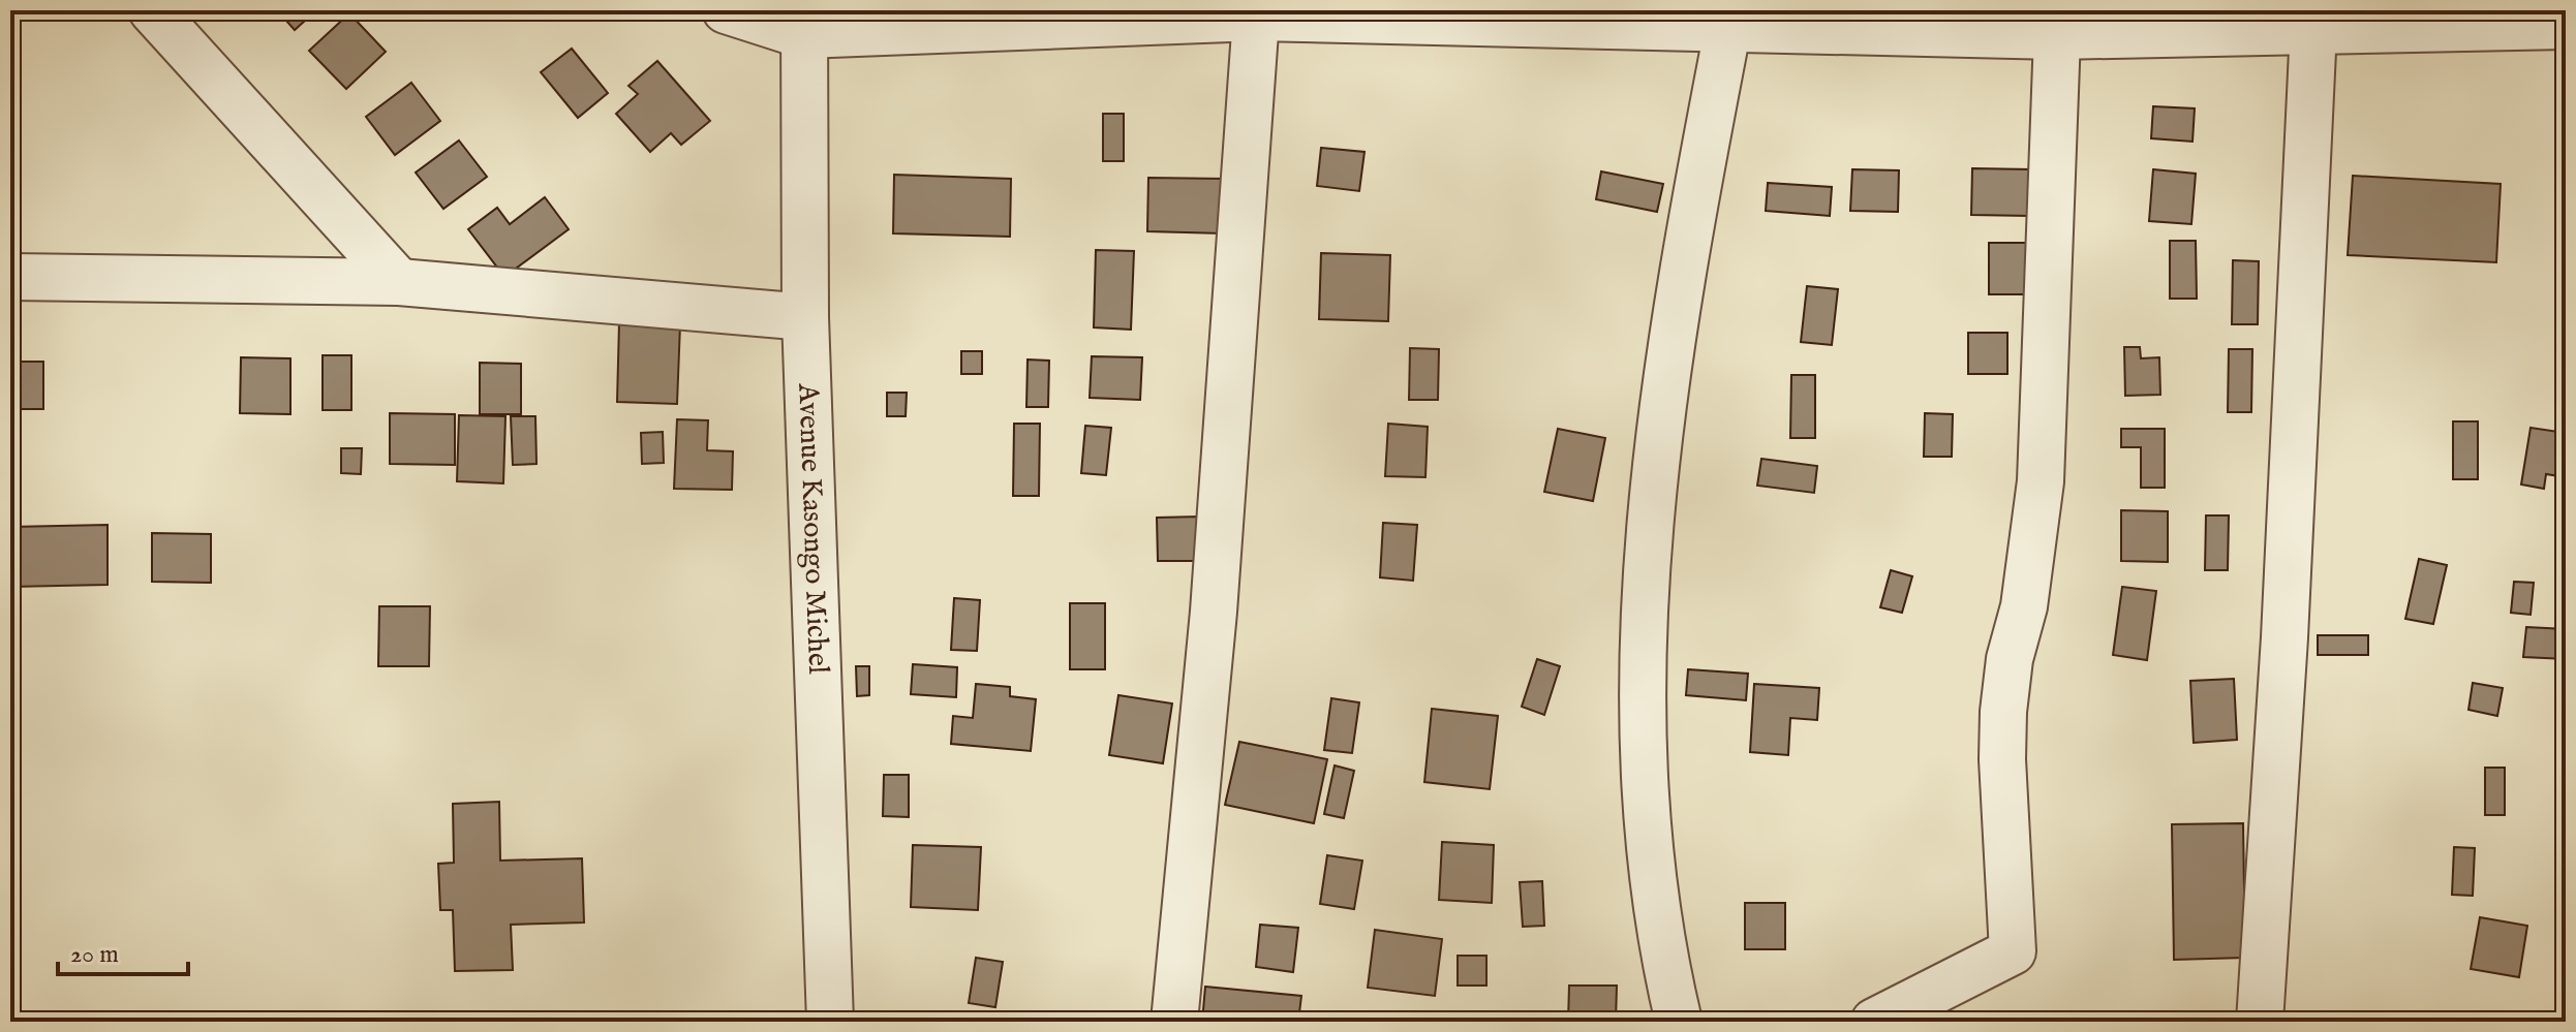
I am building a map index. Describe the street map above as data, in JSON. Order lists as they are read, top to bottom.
{
  "streets": {
    "street": ["Avenue Kasongo Michel"]
  },
  "scale_bar": "20 m"
}
